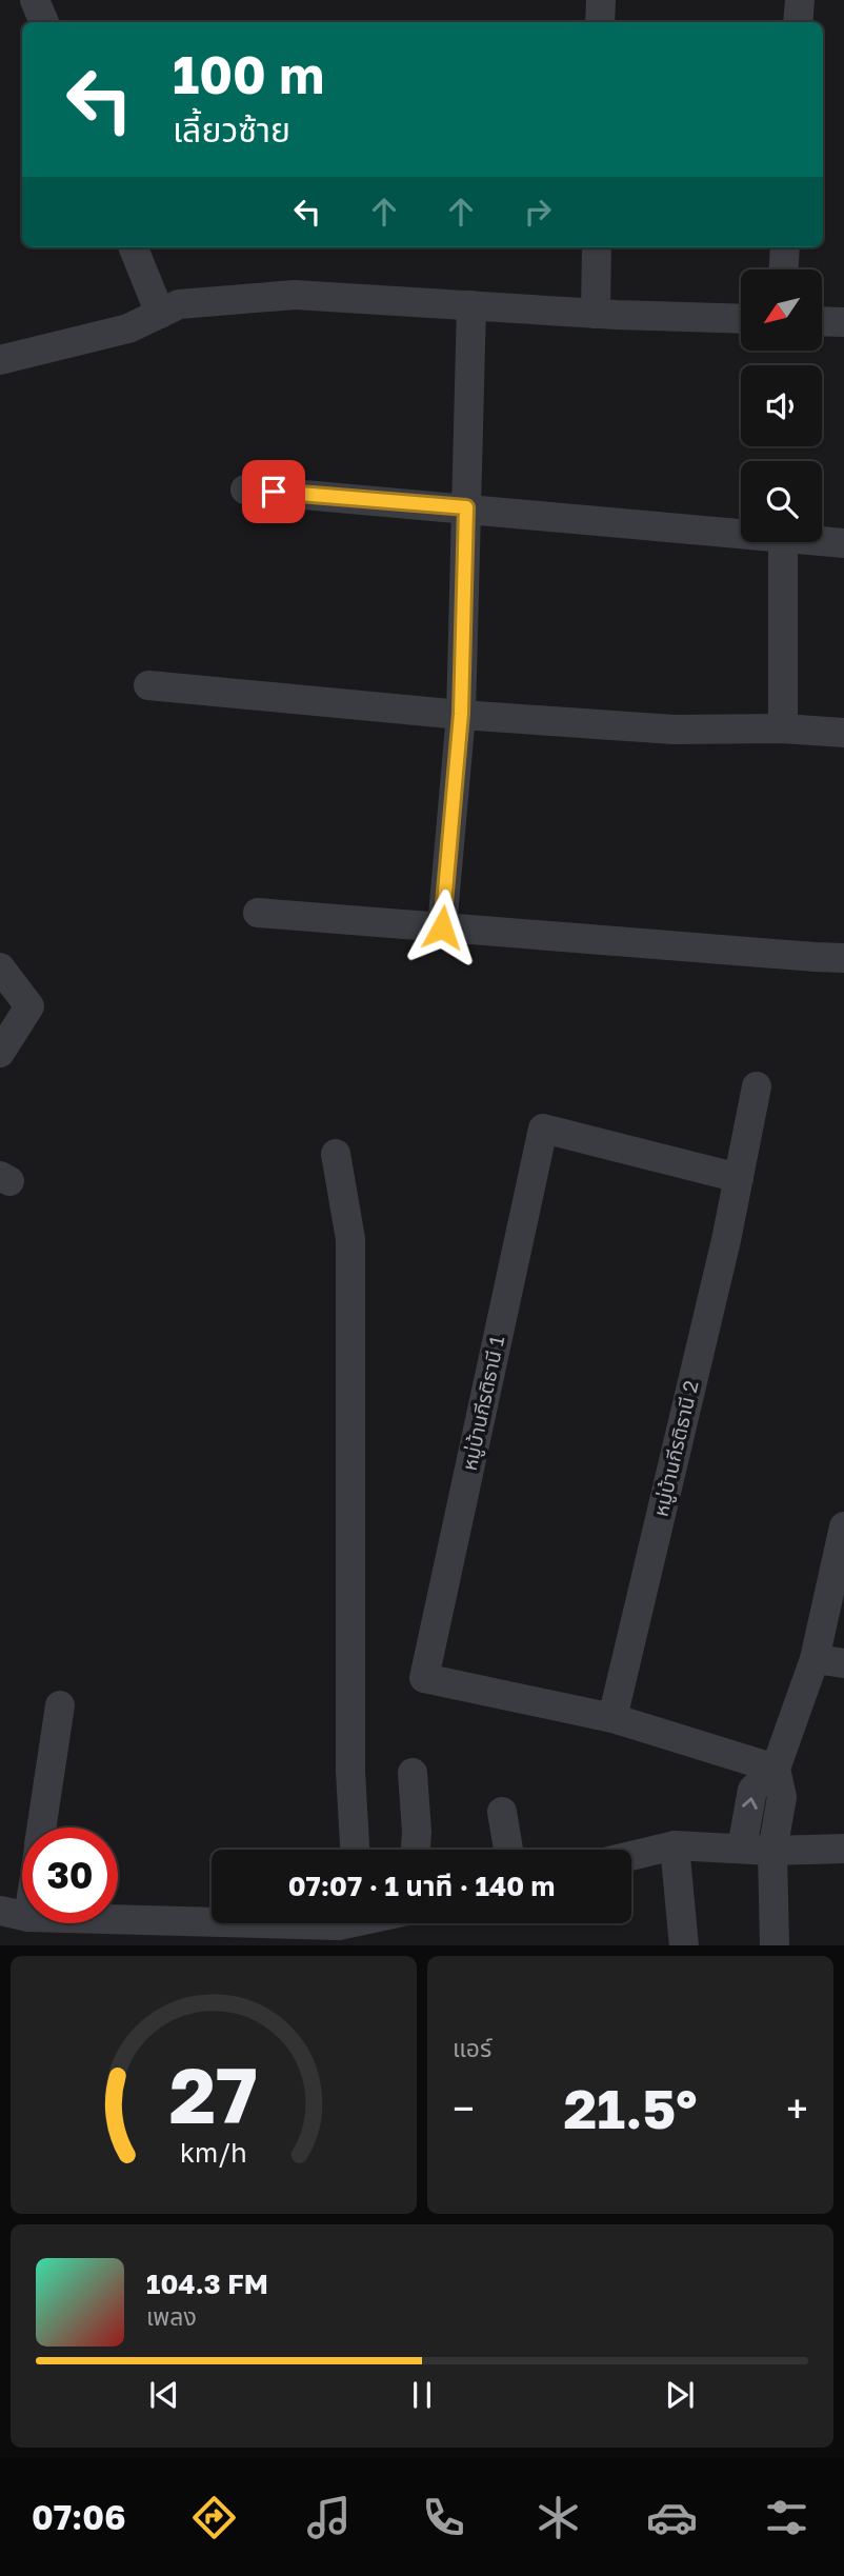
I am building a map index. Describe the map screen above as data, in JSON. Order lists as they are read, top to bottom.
{
  "streets": {
    "street": ["หมู่บ้านกีรติธานี 1", "หมู่บ้านกีรติธานี 2"]
  },
  "crossings": [
    ["หมู่บ้านกีรติธานี 1", "หมู่บ้านกีรติธานี 2"]
  ],
  "north": "bottom left",
  "page": {
    "turn": ["100 m", "เลี้ยวซ้าย"],
    "limit": "30",
    "trip": "07:07 · 1 นาที · 140 m",
    "tile": "แอร์",
    "heat": ["−", "21.5°", "+"],
    "song": ["104.3 FM", "เพลง"],
    "tabs": "07:06",
    "gauge": ["27", "km/h"]
  }
}
